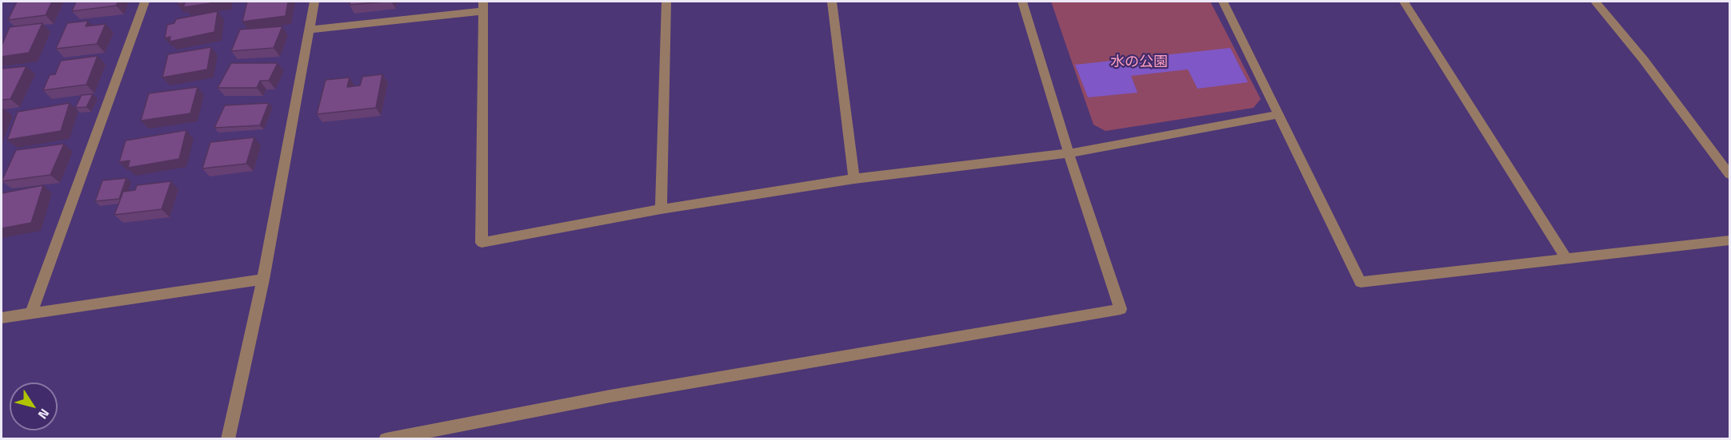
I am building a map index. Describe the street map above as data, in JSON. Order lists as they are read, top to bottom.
{
  "parks": ["水の公園"],
  "north": "bottom right"
}
